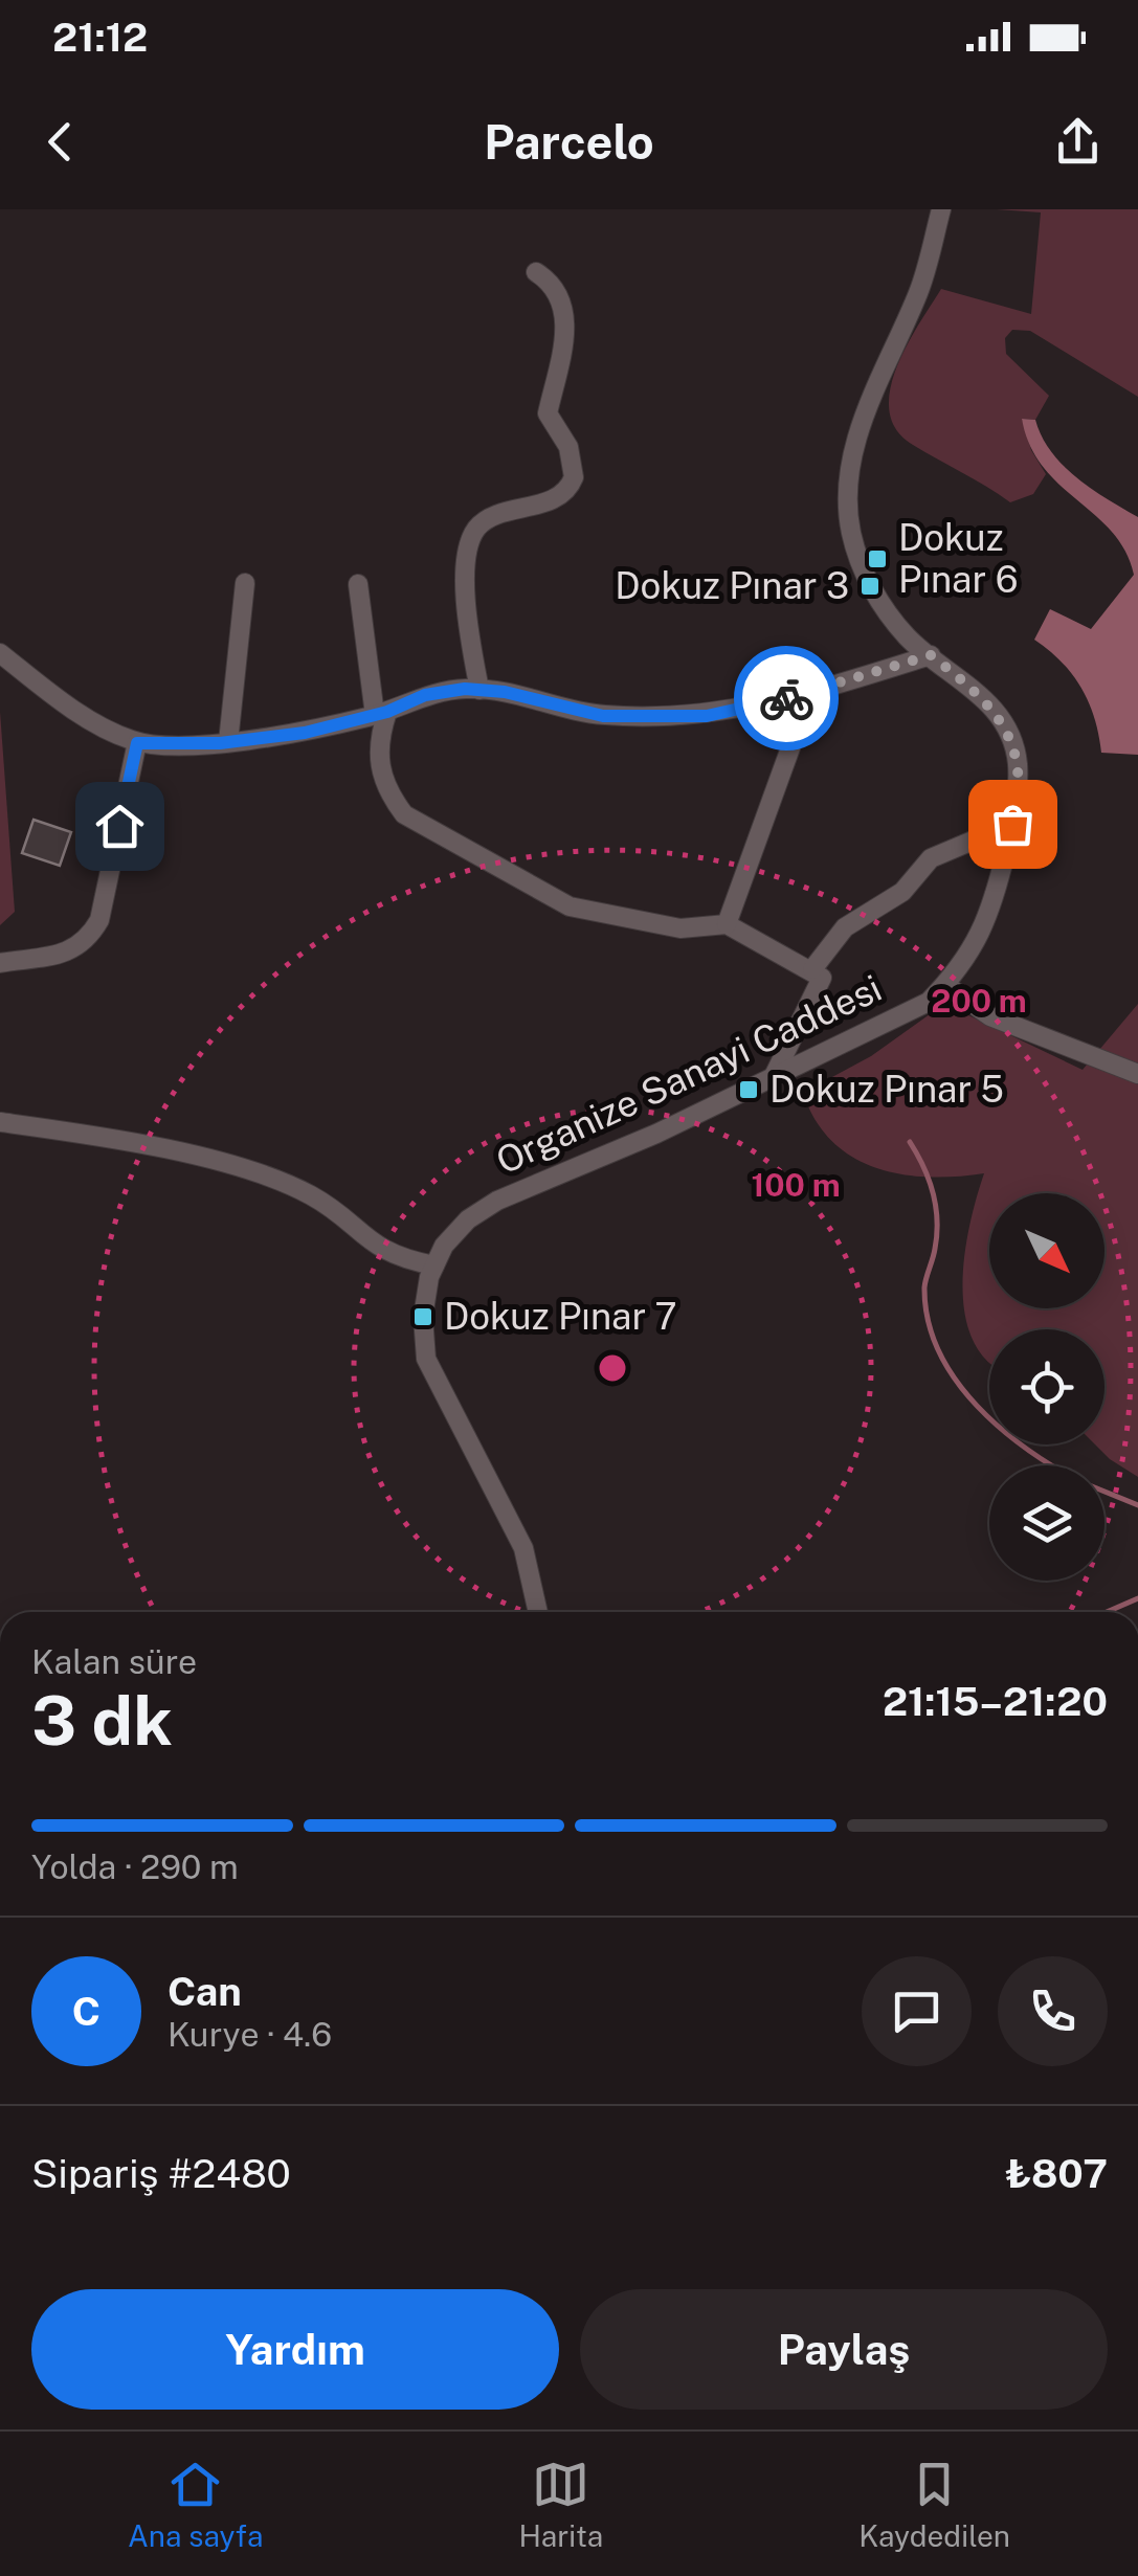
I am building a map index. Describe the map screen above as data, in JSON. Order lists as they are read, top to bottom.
{
  "streets": {
    "street": ["Organize Sanayi Caddesi"]
  },
  "places": {
    "transit": [
      "Dokuz Pınar 6",
      "Dokuz Pınar 3",
      "Dokuz Pınar 5",
      "Dokuz Pınar 7"
    ]
  },
  "north": "bottom right",
  "page": {
    "status": "21:12",
    "header": "Parcelo",
    "heading": ["3 dk", "Kalan süre", "21:15–21:20"],
    "panel": [
      "Can",
      "Kurye · 4.6",
      "Sipariş #2480",
      "₺807"
    ],
    "bar": "Yolda · 290 m",
    "round": "C",
    "buttons": ["Yardım", "Paylaş"],
    "tabs": ["Ana sayfa", "Harita", "Kaydedilen"]
  },
  "rings": ["200 m", "100 m"]
}
